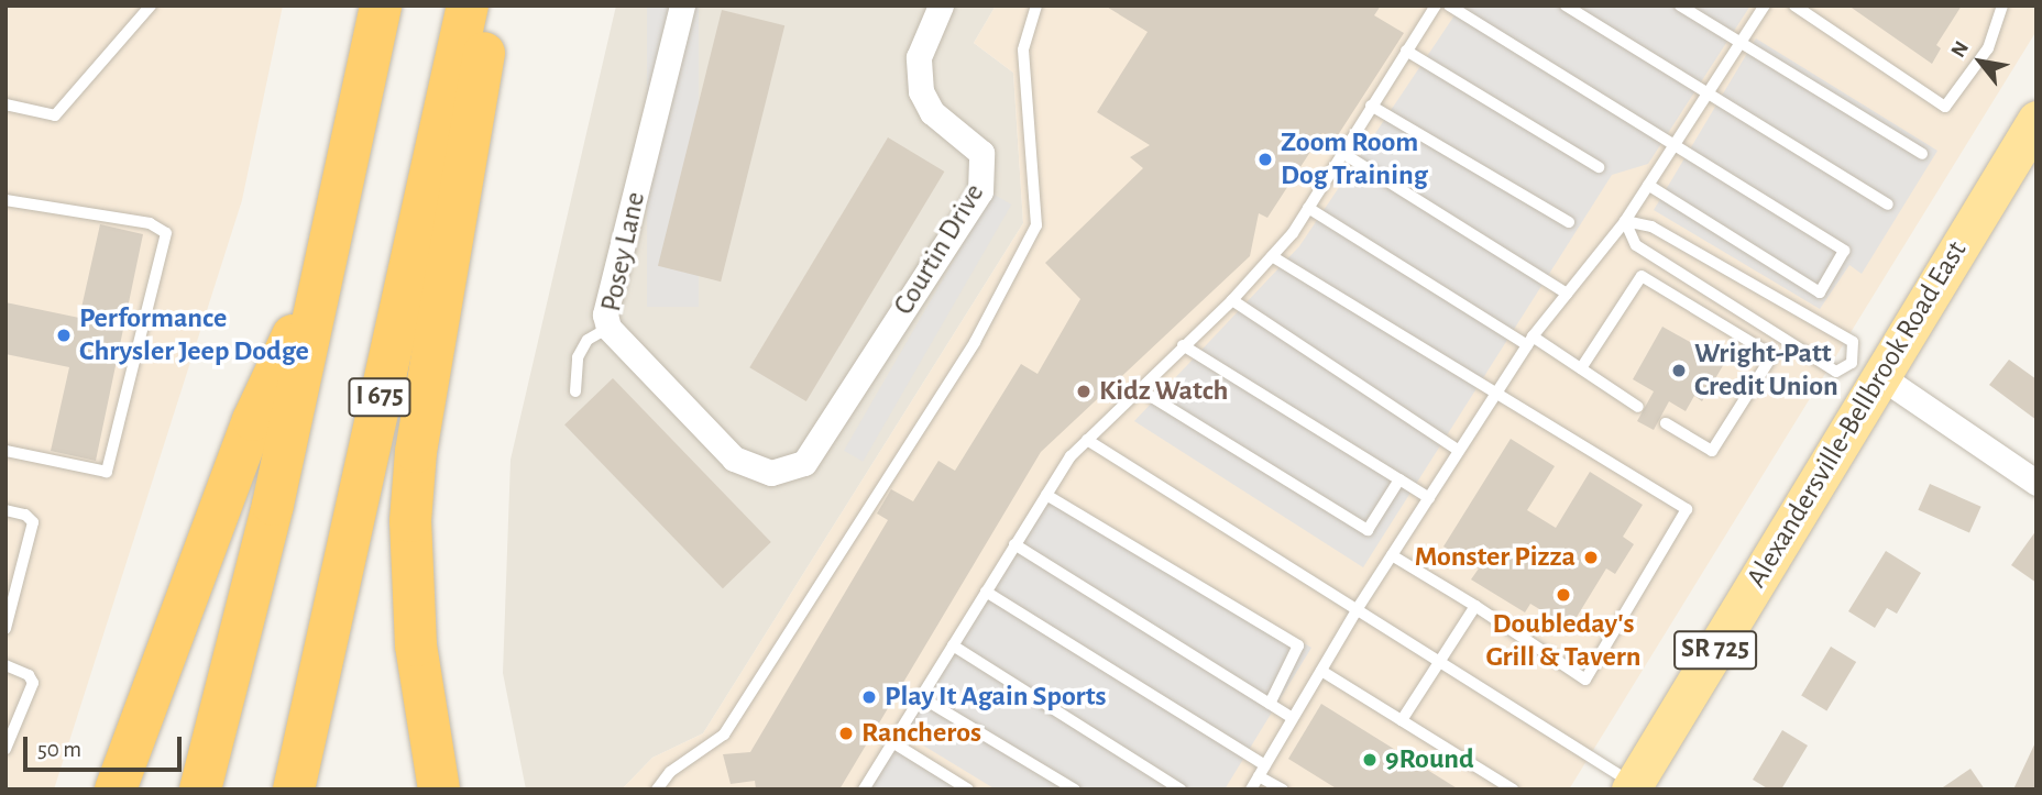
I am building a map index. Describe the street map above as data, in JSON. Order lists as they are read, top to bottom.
{
  "streets": {
    "highway": ["I 675"],
    "main road": ["Alexandersville-Bellbrook Road East", "SR 725"],
    "street": ["Courtin Drive", "Posey Lane"]
  },
  "crossings": [
    ["Courtin Drive", "Posey Lane"]
  ],
  "places": [
    "Zoom Room Dog Training",
    "Performance Chrysler Jeep Dodge",
    "Wright-Patt Credit Union",
    "Kidz Watch",
    "Monster Pizza",
    "Doubleday's Grill & Tavern",
    "Play It Again Sports",
    "Rancheros",
    "9Round"
  ],
  "scale_bar": "50 m",
  "north": "top left"
}
